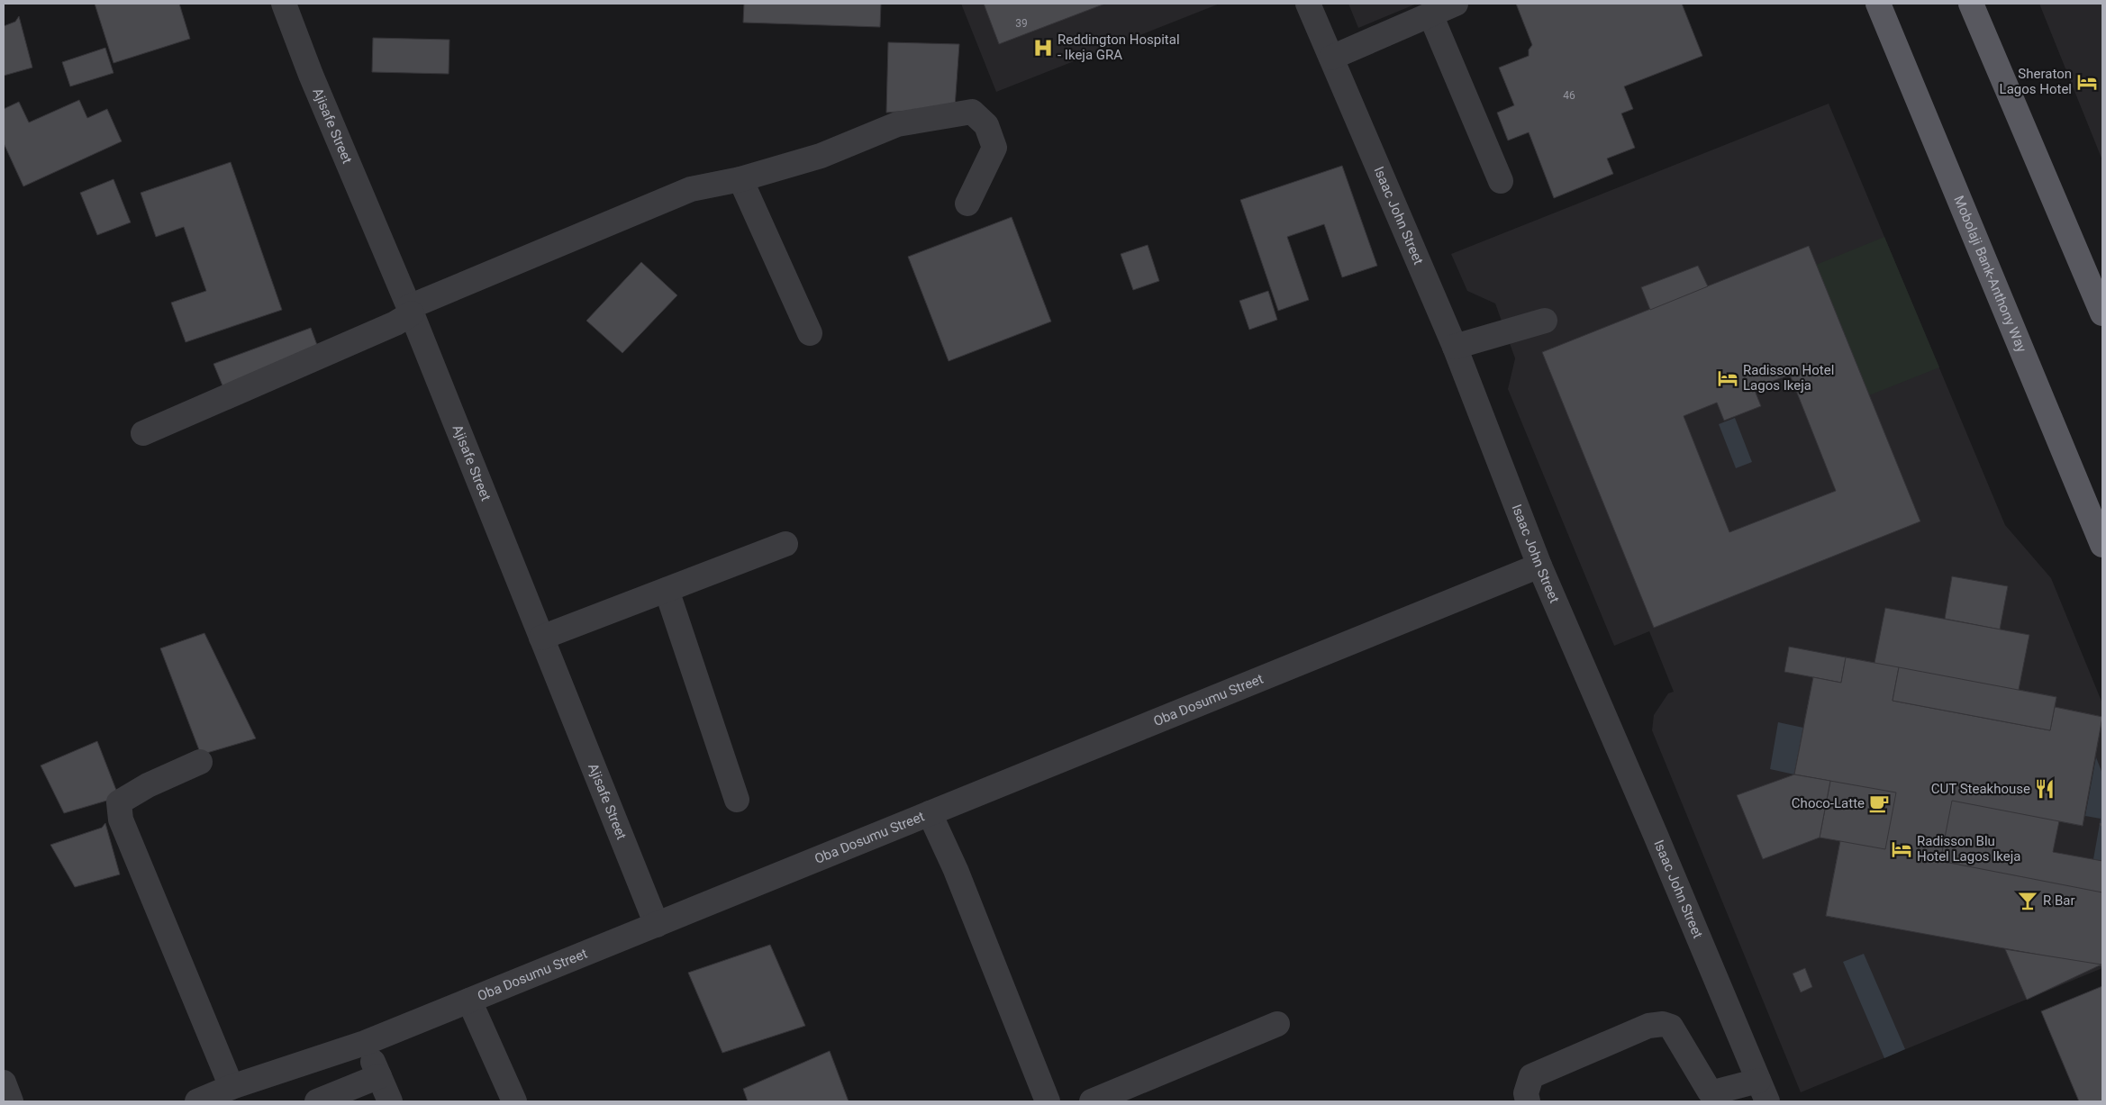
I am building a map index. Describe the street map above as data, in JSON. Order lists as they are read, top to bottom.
{
  "streets": {
    "main road": ["Mobolaji Bank-Anthony Way"],
    "street": ["Ajisafe Street", "Isaac John Street", "Oba Dosumu Street"]
  },
  "crossings": [
    ["Ajisafe Street", "Oba Dosumu Street"],
    ["Isaac John Street", "Oba Dosumu Street"]
  ],
  "places": {
    "hospital": ["Reddington Hospital - Ikeja GRA"],
    "hotel": ["Sheraton Lagos Hotel", "Radisson Hotel Lagos Ikeja", "Radisson Blu Hotel Lagos Ikeja"],
    "restaurant": ["CUT Steakhouse"],
    "cafe": ["Choco-Latte"],
    "bar": ["R Bar"]
  },
  "house_numbers": ["39", "46"]
}
